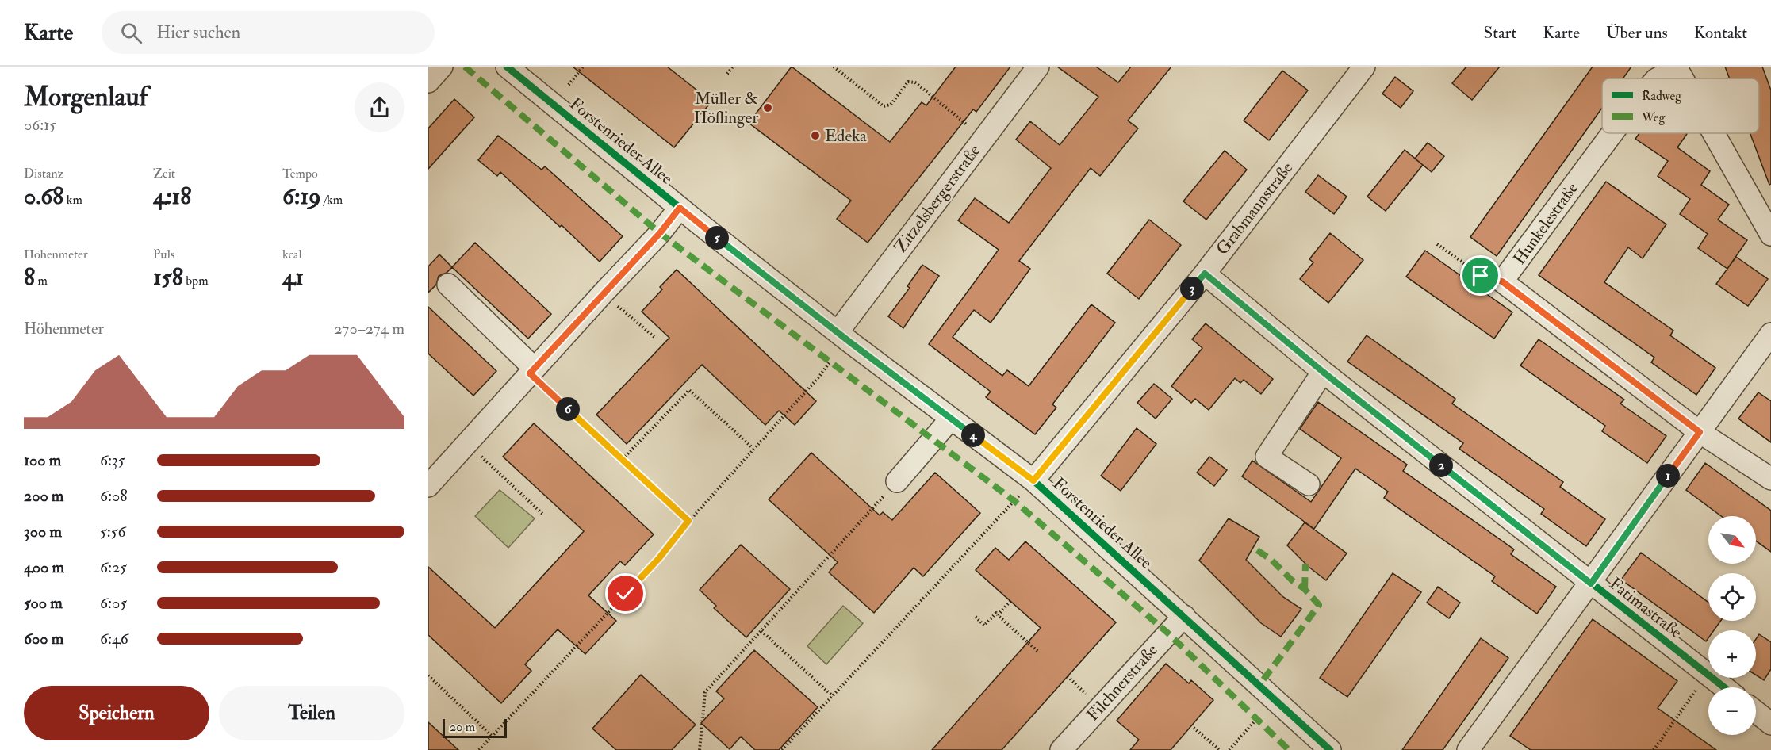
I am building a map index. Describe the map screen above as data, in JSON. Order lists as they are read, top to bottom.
{
  "streets": {
    "street": [
      "Forstenrieder Allee",
      "Zitzelsbergerstraße",
      "Grabmannstraße",
      "Hunkelestraße",
      "Fatimastraße",
      "Filchnerstraße"
    ]
  },
  "crossings": [
    ["Forstenrieder Allee", "Zitzelsbergerstraße"],
    ["Forstenrieder Allee", "Grabmannstraße"],
    ["Forstenrieder Allee", "Filchnerstraße"],
    ["Grabmannstraße", "Fatimastraße"]
  ],
  "places": ["Müller & Höflinger", "Edeka"],
  "legend": ["Radweg", "Weg"],
  "scale_bar": "20 m",
  "north": "bottom right",
  "page": {
    "header": "Karte",
    "search": "Hier suchen",
    "nav": [
      "Start",
      "Karte",
      "Über uns",
      "Kontakt"
    ],
    "heading": ["Morgenlauf", "06:15"],
    "stats": [
      ["Distanz", "0.68 km"],
      ["Zeit", "4:18"],
      ["Tempo", "6:19 /km"],
      ["Höhenmeter", "8 m"],
      ["Puls", "158 bpm"],
      ["kcal", "41"]
    ],
    "pins": [
      "5",
      "3",
      "6",
      "4",
      "2",
      "1"
    ],
    "chart": ["Höhenmeter", "270–274 m"],
    "list": [
      {
        "name": "100 m",
        "note": "6:35"
      },
      {
        "name": "200 m",
        "note": "6:08"
      },
      {
        "name": "300 m",
        "note": "5:56"
      },
      {
        "name": "400 m",
        "note": "6:25"
      },
      {
        "name": "500 m",
        "note": "6:05"
      },
      {
        "name": "600 m",
        "note": "6:46"
      }
    ],
    "map_buttons": ["+", "−"],
    "buttons": ["Speichern", "Teilen"],
    "scale": "20 m"
  }
}
